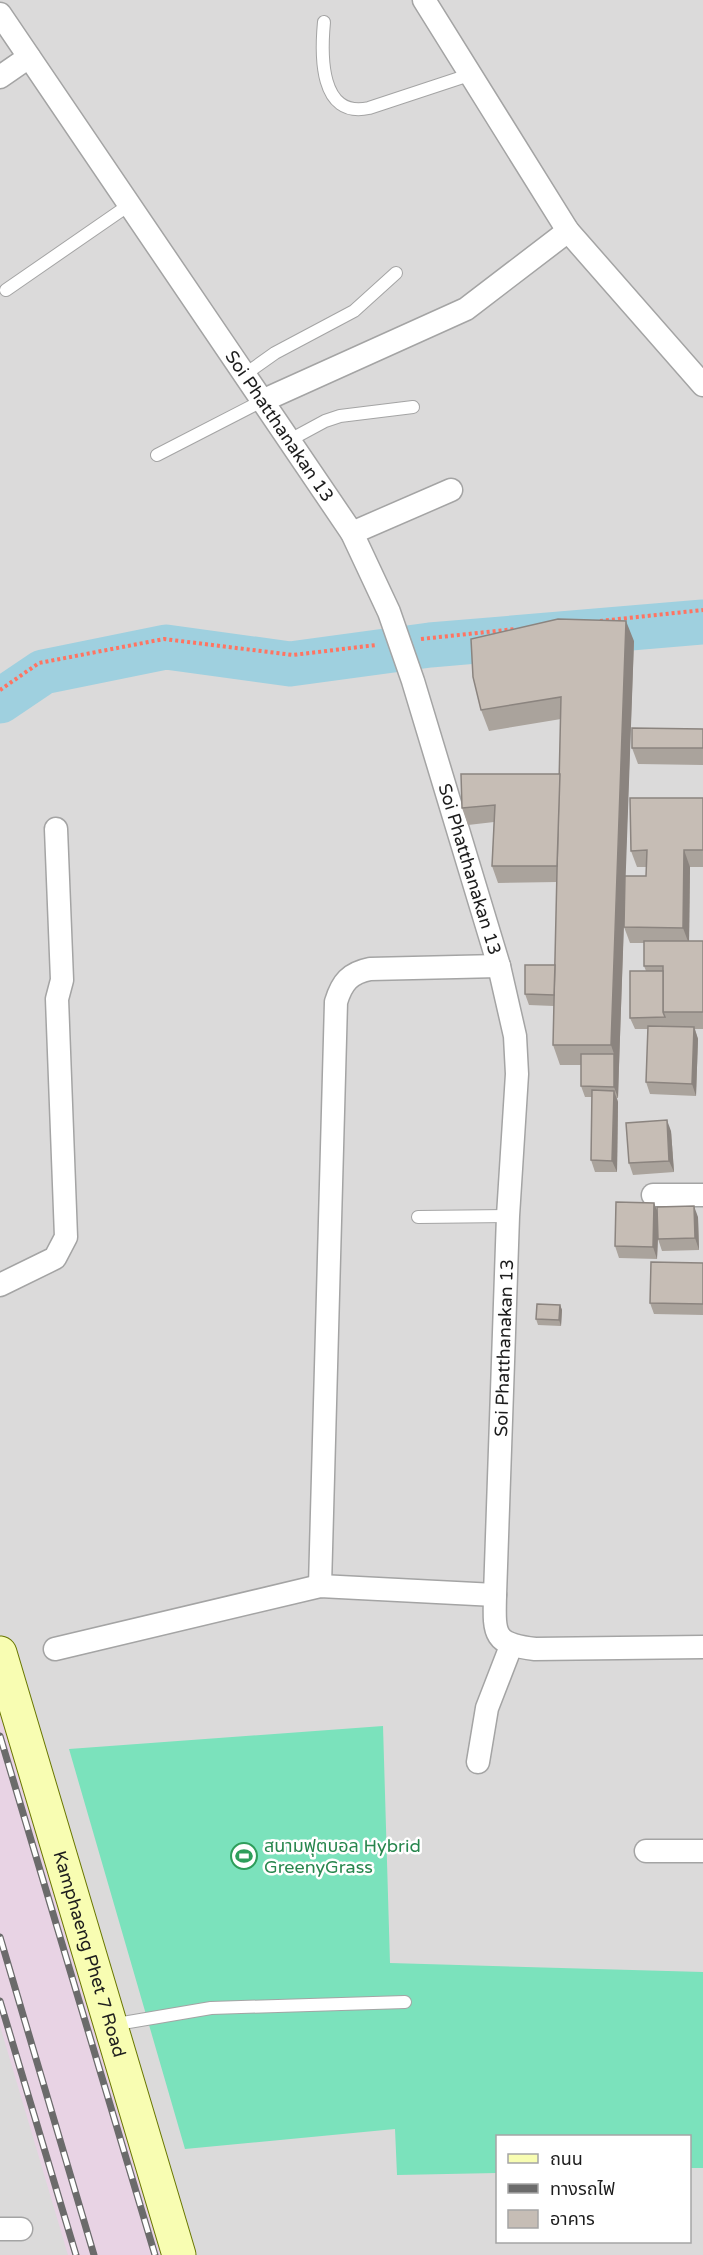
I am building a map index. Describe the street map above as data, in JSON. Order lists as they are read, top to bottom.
{
  "streets": {
    "street": ["Soi Phatthanakan 13", "Kamphaeng Phet 7 Road"]
  },
  "places": {
    "sports": ["สนามฟุตบอล Hybrid GreenyGrass"]
  },
  "legend": ["ถนน", "ทางรถไฟ", "อาคาร"]
}
